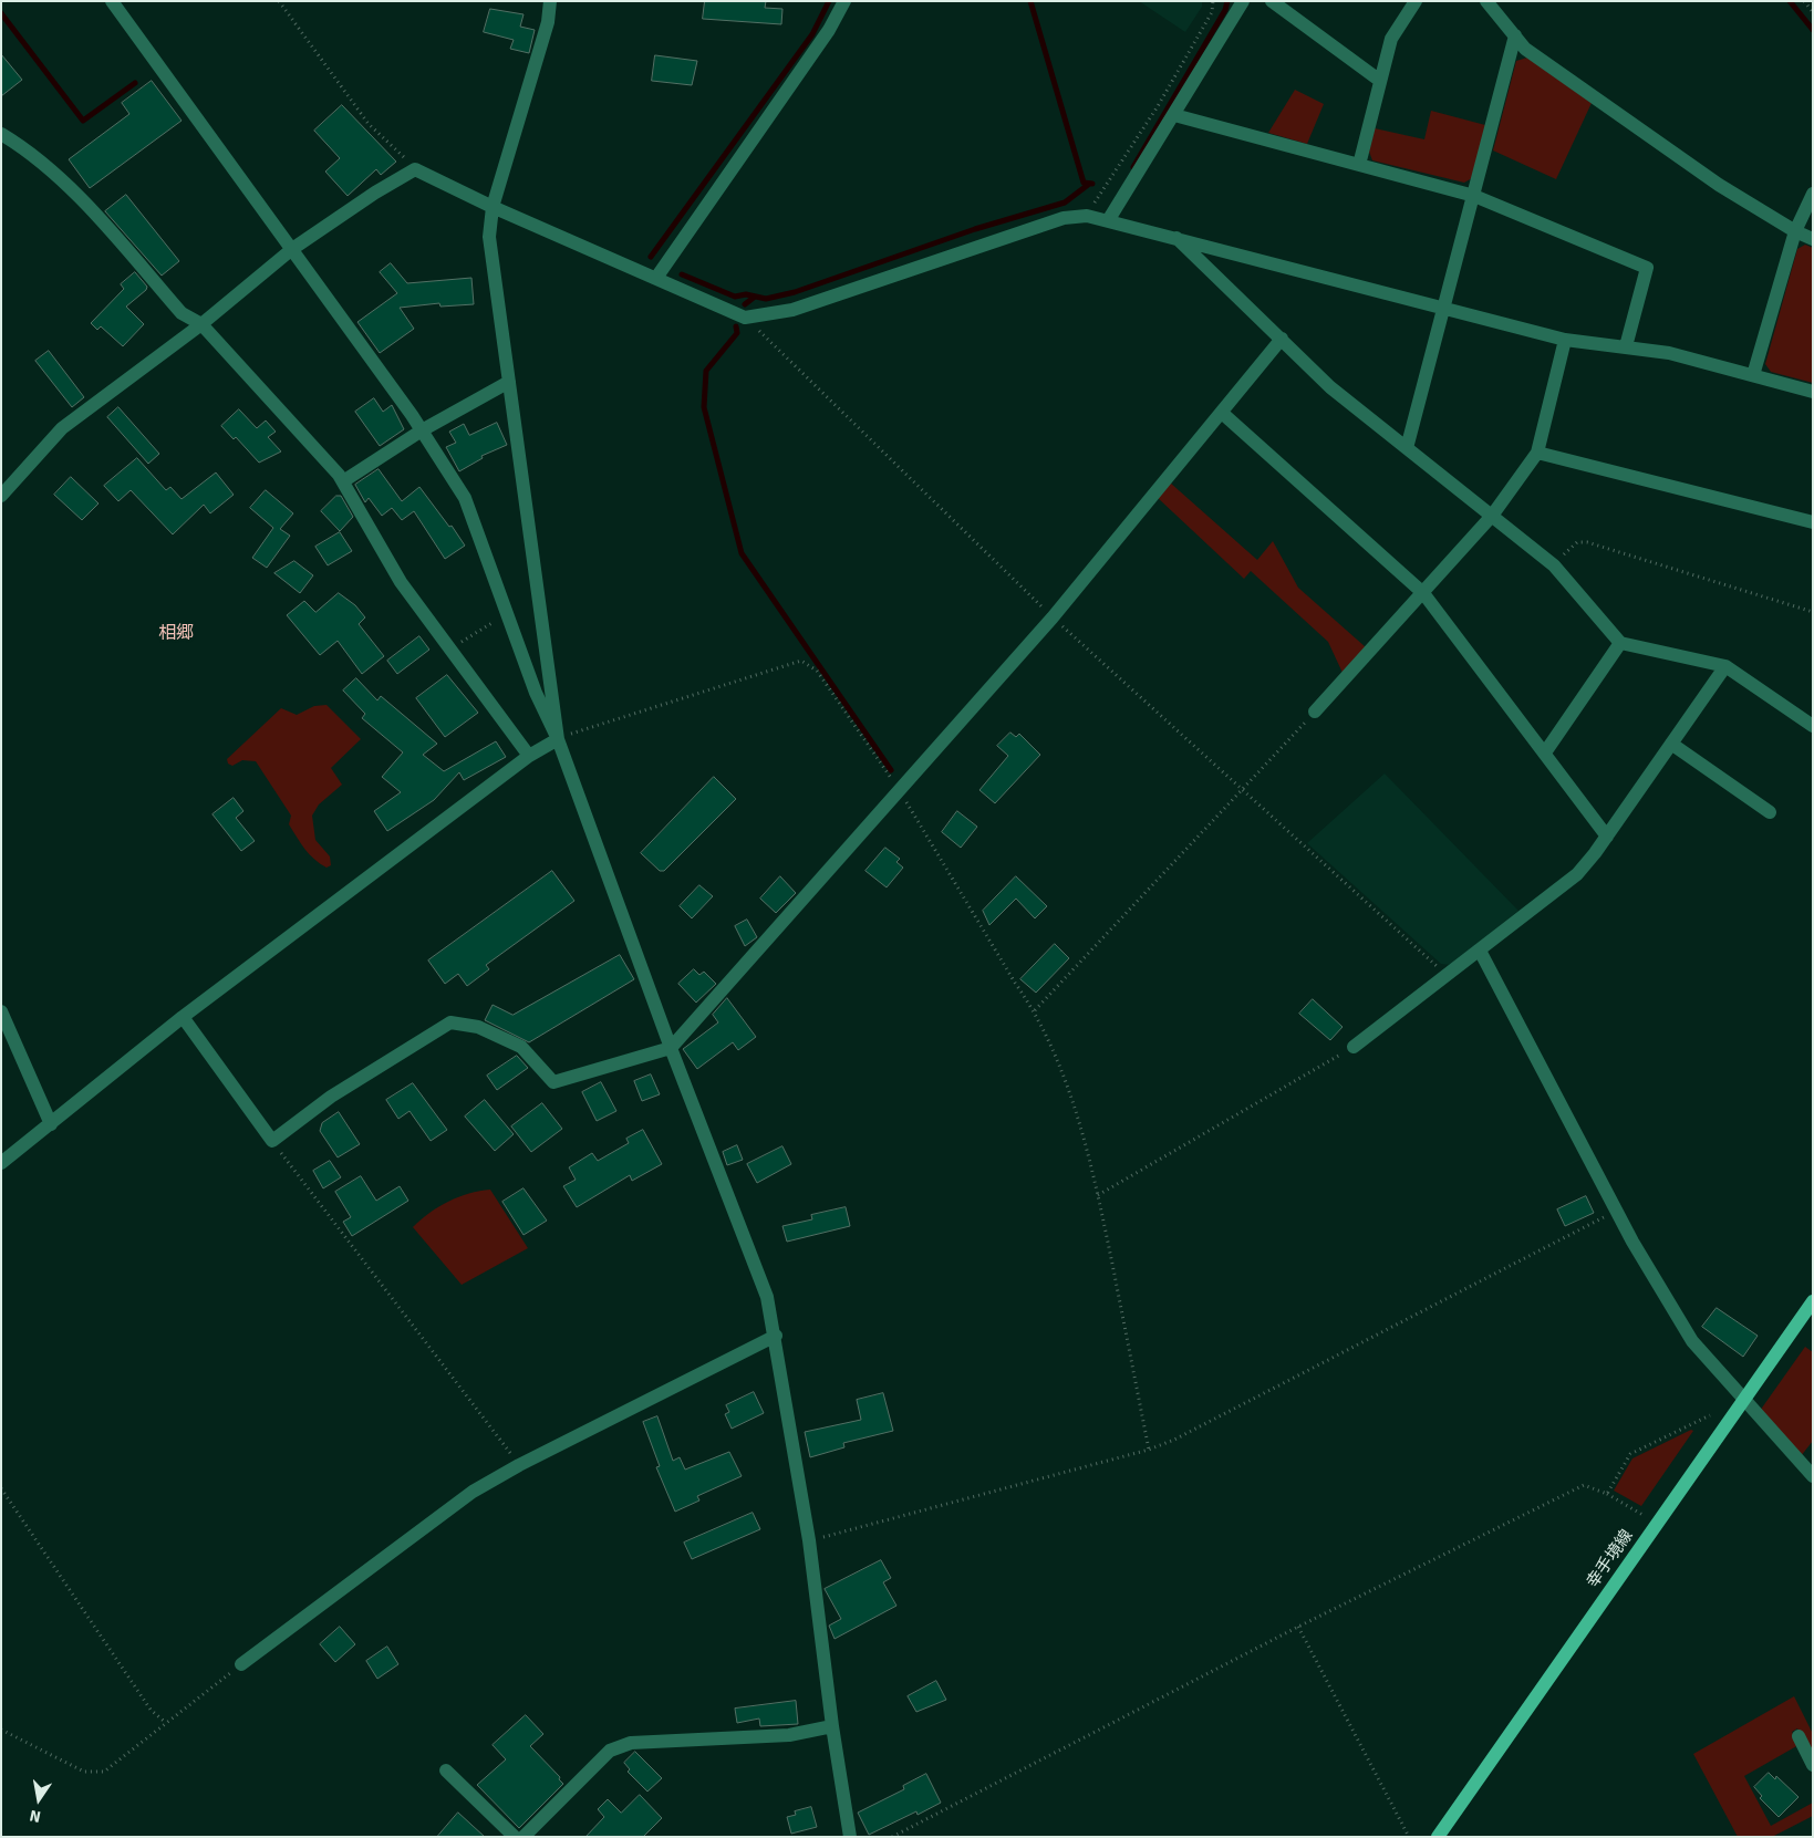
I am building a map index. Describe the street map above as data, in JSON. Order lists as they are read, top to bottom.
{
  "streets": {
    "main road": ["幸手境線"]
  },
  "districts": ["相郷"],
  "north": "bottom"
}
